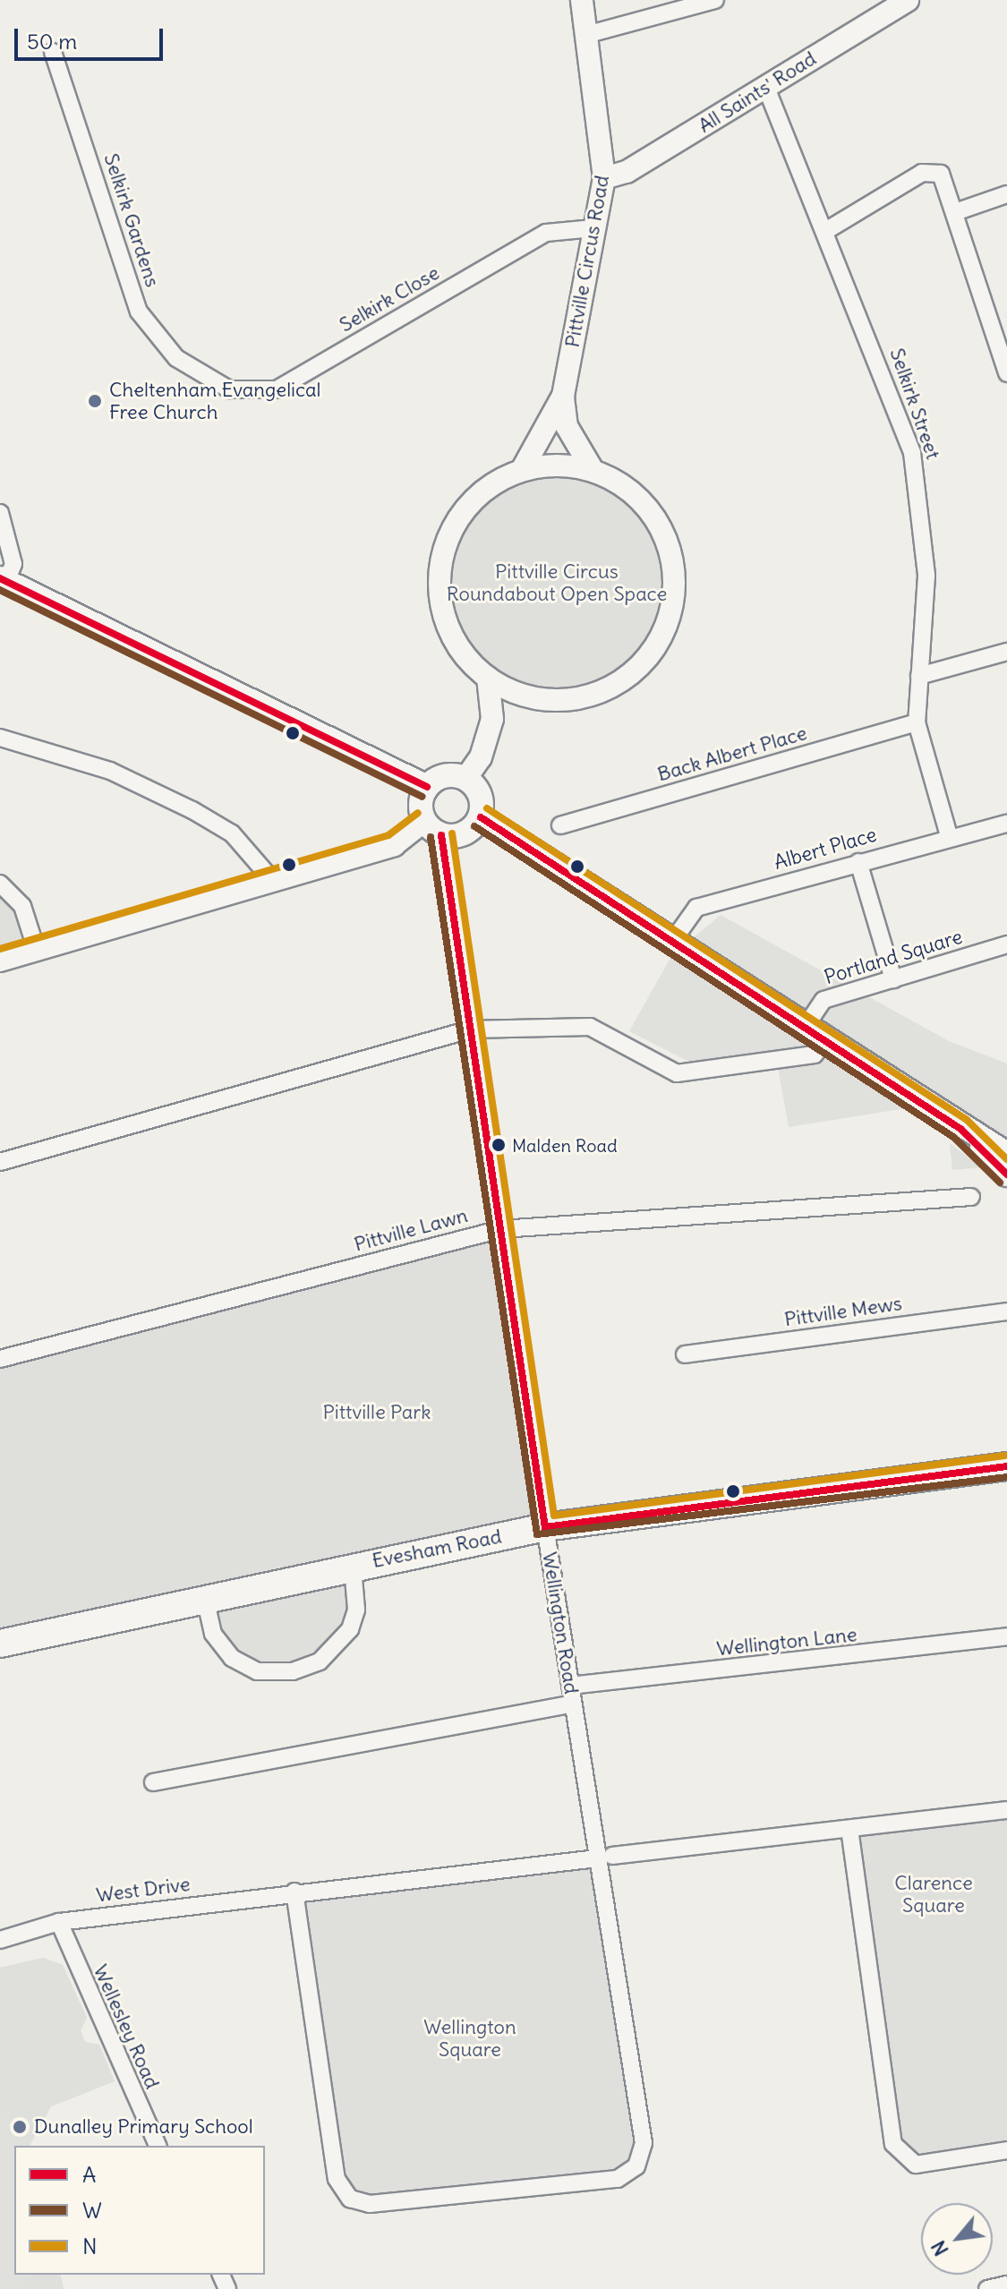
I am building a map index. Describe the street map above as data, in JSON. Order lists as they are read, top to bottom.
{
  "streets": {
    "main road": ["Evesham Road"],
    "street": [
      "All Saints' Road",
      "Selkirk Gardens",
      "Pittville Circus Road",
      "Selkirk Close",
      "Selkirk Street",
      "Back Albert Place",
      "Albert Place",
      "Portland Square",
      "Pittville Lawn",
      "Pittville Mews",
      "Wellington Road",
      "Wellington Lane",
      "West Drive",
      "Wellesley Road"
    ]
  },
  "crossings": [
    ["All Saints' Road", "Pittville Circus Road"],
    ["All Saints' Road", "Selkirk Street"],
    ["Selkirk Gardens", "Selkirk Close"],
    ["Pittville Circus Road", "Selkirk Close"],
    ["Selkirk Street", "Back Albert Place"],
    ["Selkirk Street", "Albert Place"],
    ["Pittville Lawn", "Wellington Road"],
    ["Evesham Road", "Wellington Road"],
    ["Wellington Road", "Wellington Lane"],
    ["West Drive", "Wellesley Road"]
  ],
  "parks": [
    "Pittville Circus Roundabout Open Space",
    "Pittville Park",
    "Clarence Square",
    "Wellington Square"
  ],
  "places": ["Cheltenham Evangelical Free Church", "Malden Road", "Dunalley Primary School"],
  "lines": ["transit line A", "transit line W", "transit line N"],
  "legend": ["A", "W", "N"],
  "scale_bar": "50 m",
  "north": "bottom left"
}
